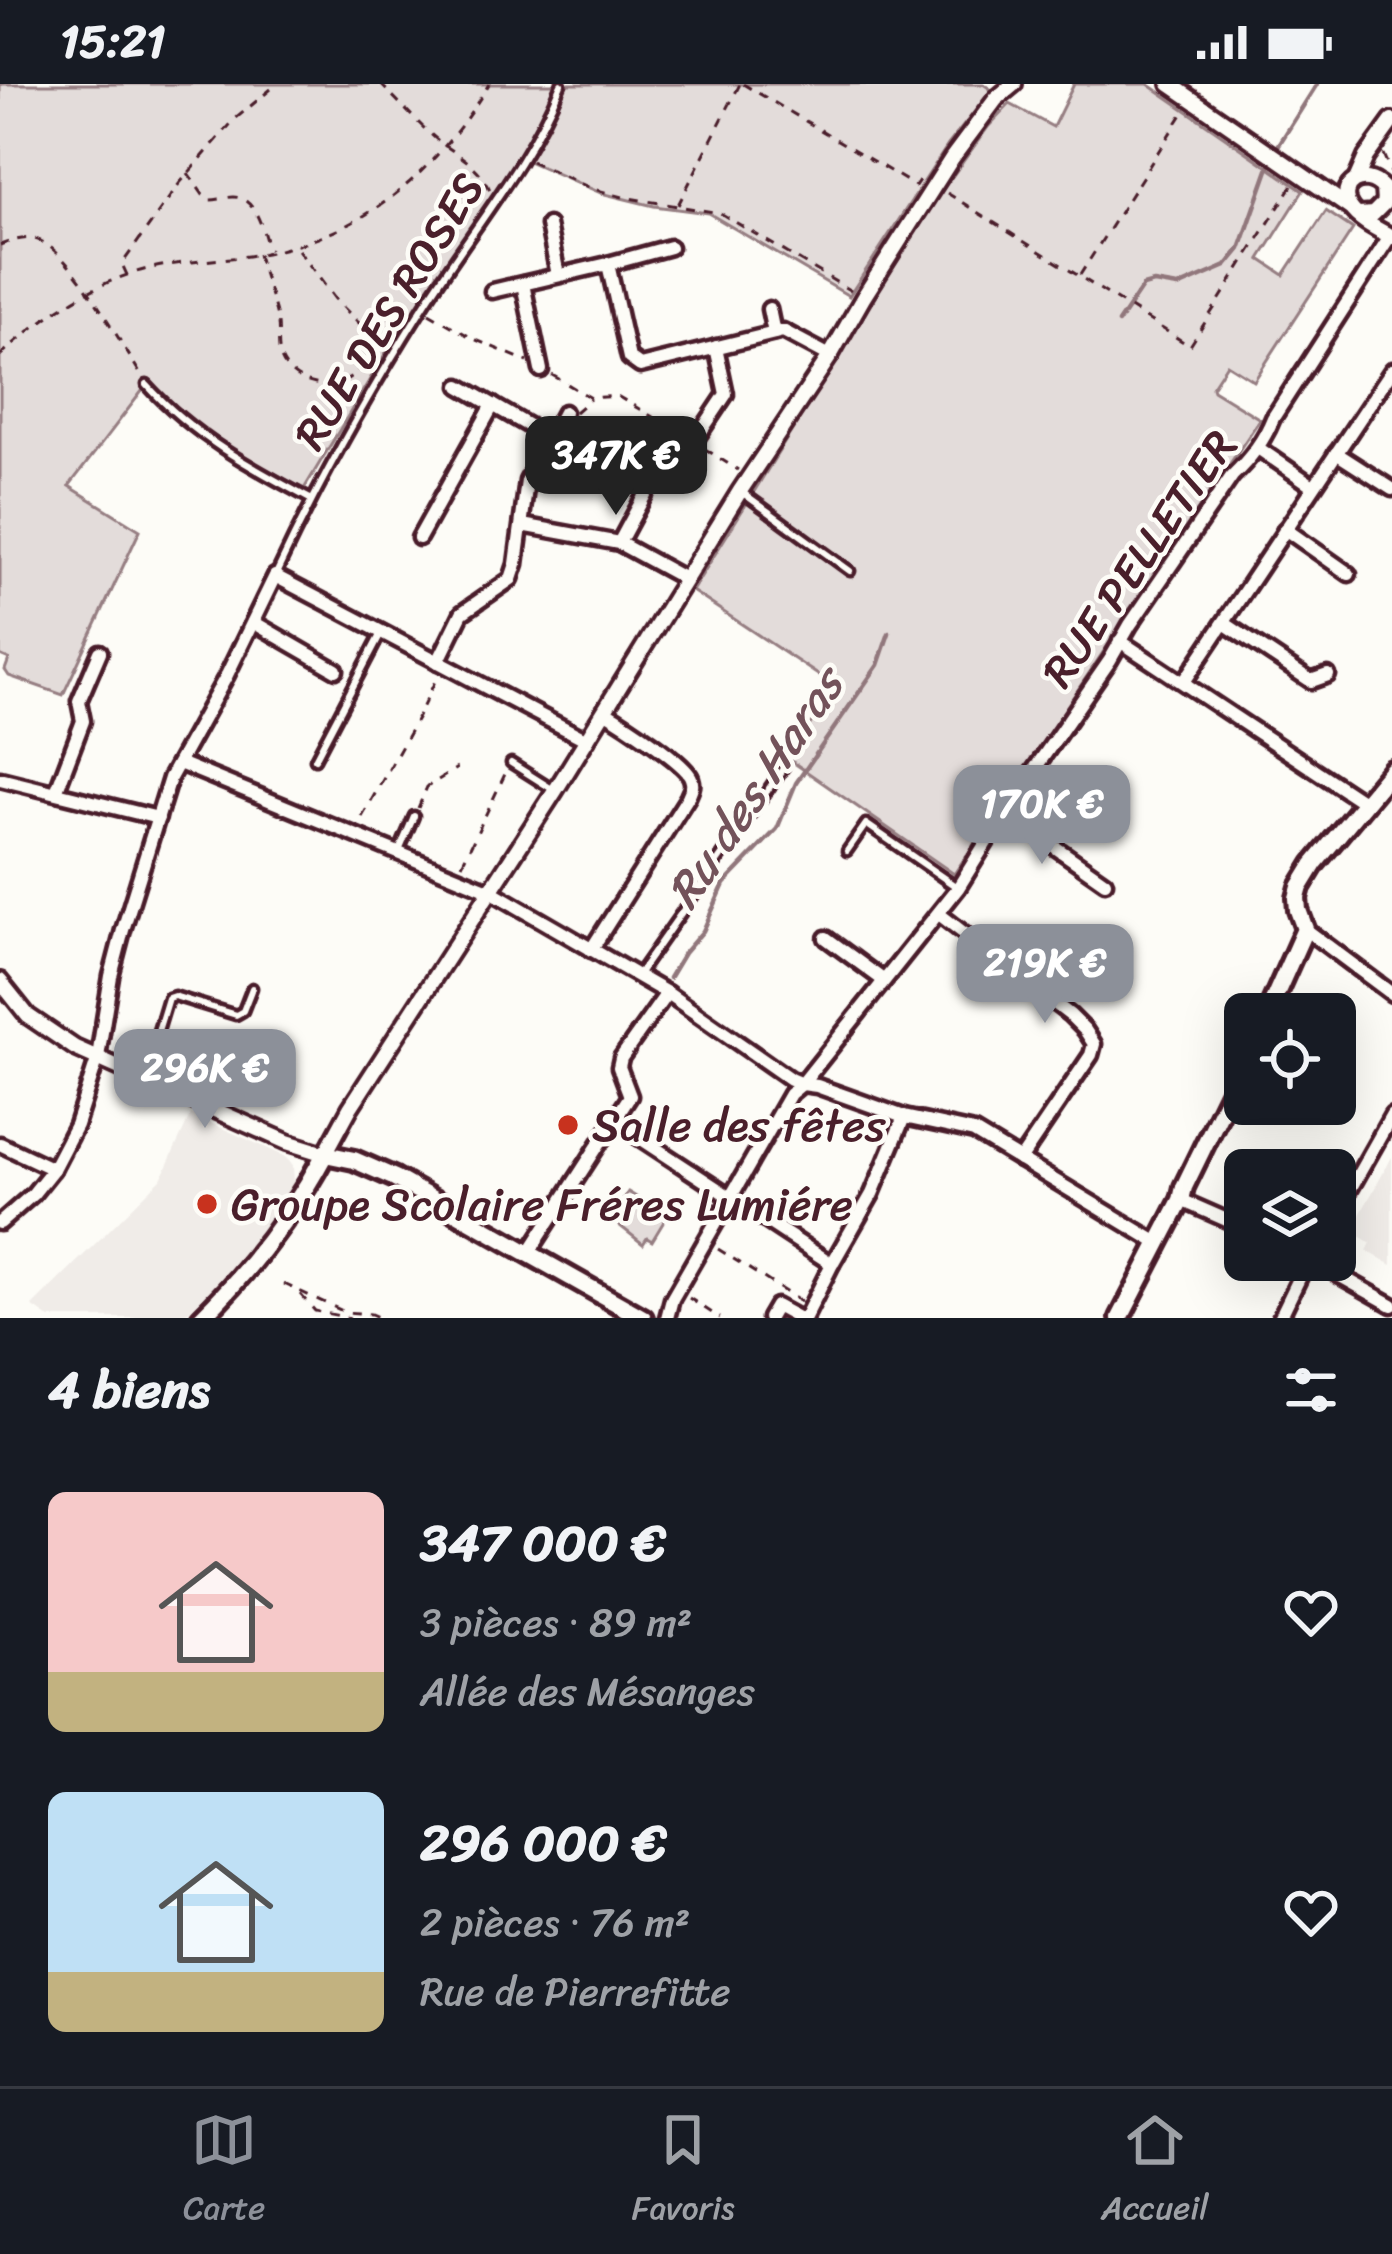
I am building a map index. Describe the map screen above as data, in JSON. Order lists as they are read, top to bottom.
{
  "streets": {
    "street": ["RUE PELLETIER"],
    "lane": ["RUE DES ROSES"]
  },
  "water": ["Ru des Haras"],
  "places": ["Salle des fêtes", "Groupe Scolaire Fréres Lumiére"],
  "page": {
    "status": "15:21",
    "price": [
      "347K €",
      "170K €",
      "219K €",
      "296K €"
    ],
    "heading": "4 biens",
    "list": [
      {
        "name": "347 000 €",
        "note": "3 pièces · 89 m² · Allée des Mésanges"
      },
      {
        "name": "296 000 €",
        "note": "2 pièces · 76 m² · Rue de Pierrefitte"
      }
    ],
    "tabs": ["Carte", "Favoris", "Accueil"]
  }
}
